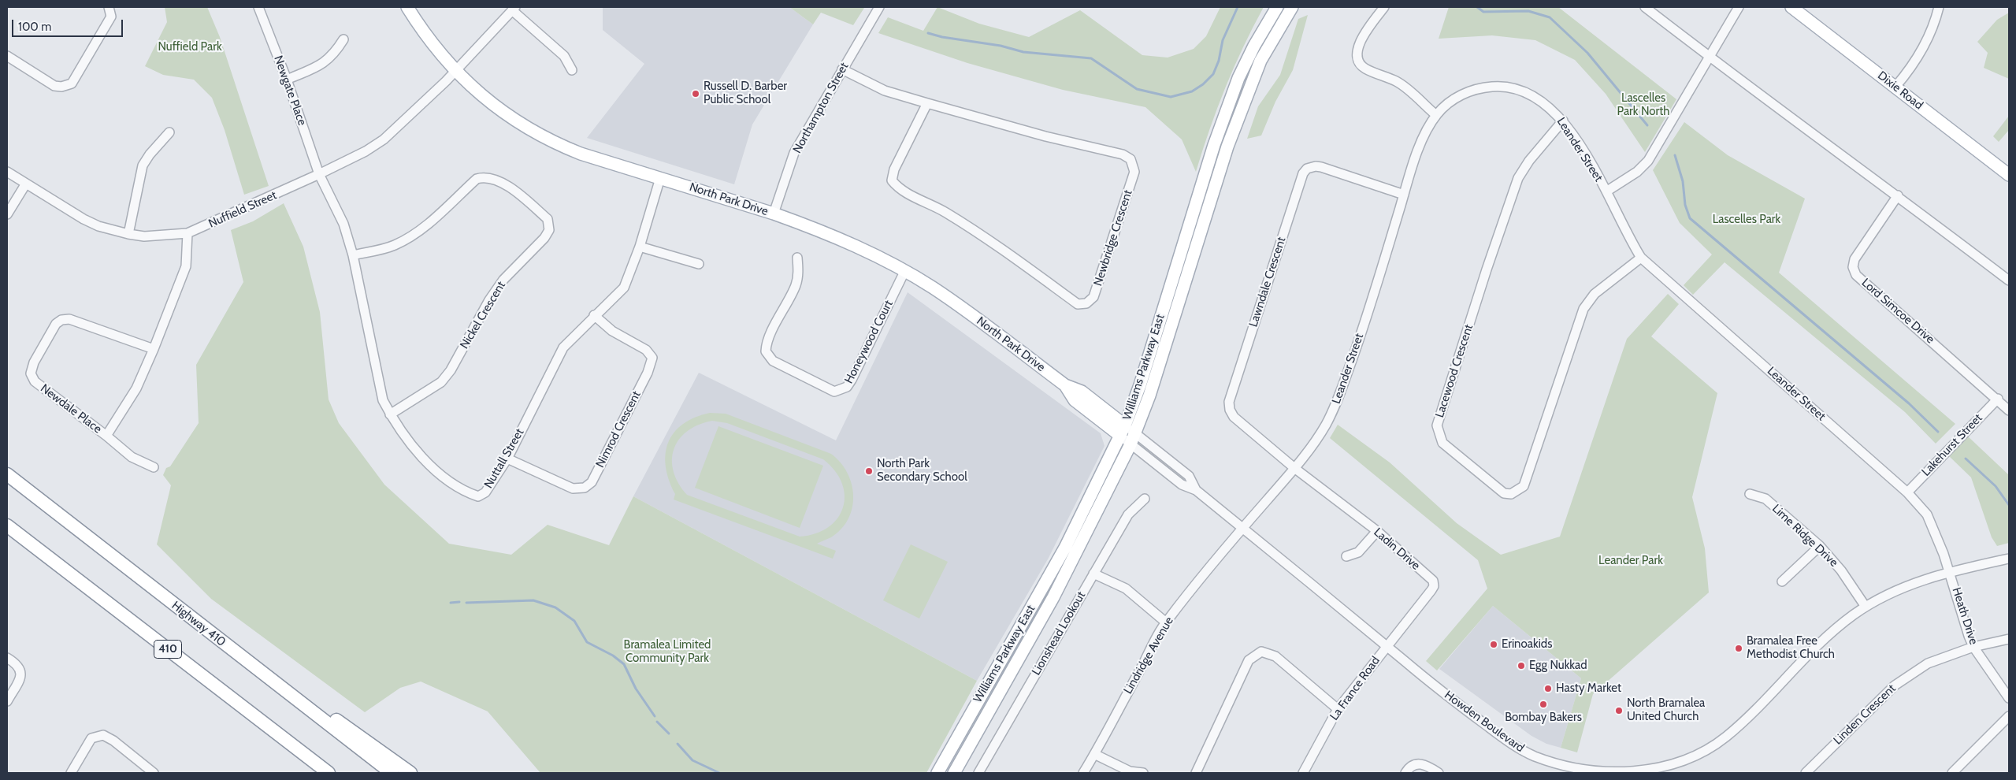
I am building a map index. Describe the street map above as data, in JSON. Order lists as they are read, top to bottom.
{
  "streets": {
    "highway": ["Highway 410", "410"],
    "main road": ["Dixie Road", "North Park Drive", "Williams Parkway East"],
    "street": [
      "Newgate Place",
      "Northampton Street",
      "Leander Street",
      "Nuffield Street",
      "Newbridge Crescent",
      "Lawndale Crescent",
      "Lord Simcoe Drive",
      "Nickel Crescent",
      "Honeywood Court",
      "Lacewood Crescent",
      "Newdale Place",
      "Nimrod Crescent",
      "Lakehurst Street",
      "Nuttall Street",
      "Lime Ridge Drive",
      "Ladin Drive",
      "Heath Drive",
      "Lionshead Lookout",
      "Lindridge Avenue",
      "La France Road",
      "Linden Crescent",
      "Howden Boulevard"
    ]
  },
  "crossings": [
    ["Newgate Place", "Nuffield Street"],
    ["Newgate Place", "Nuttall Street"],
    ["Northampton Street", "North Park Drive"],
    ["Northampton Street", "Newbridge Crescent"],
    ["Leander Street", "Lawndale Crescent"],
    ["Leander Street", "Lacewood Crescent"],
    ["Leander Street", "Lakehurst Street"],
    ["Leander Street", "Ladin Drive"],
    ["Leander Street", "Heath Drive"],
    ["Leander Street", "Lindridge Avenue"],
    ["Leander Street", "Howden Boulevard"],
    ["North Park Drive", "Nuffield Street"],
    ["North Park Drive", "Honeywood Court"],
    ["North Park Drive", "Williams Parkway East"],
    ["North Park Drive", "Nuttall Street"],
    ["North Park Drive", "Howden Boulevard"],
    ["Nuffield Street", "Newdale Place"],
    ["Nuffield Street", "Nuttall Street"],
    ["Lawndale Crescent", "Ladin Drive"],
    ["Lord Simcoe Drive", "Lakehurst Street"],
    ["Nickel Crescent", "Nuttall Street"],
    ["Williams Parkway East", "Howden Boulevard"],
    ["Nimrod Crescent", "Nuttall Street"],
    ["Lime Ridge Drive", "Howden Boulevard"],
    ["Ladin Drive", "La France Road"],
    ["Ladin Drive", "Howden Boulevard"],
    ["Heath Drive", "Linden Crescent"],
    ["Heath Drive", "Howden Boulevard"],
    ["Lindridge Avenue", "Howden Boulevard"],
    ["La France Road", "Howden Boulevard"]
  ],
  "parks": [
    "Nuffield Park",
    "Lascelles Park North",
    "Lascelles Park",
    "Leander Park",
    "Bramalea Limited Community Park"
  ],
  "places": [
    "Russell D. Barber Public School",
    "North Park Secondary School",
    "Erinoakids",
    "Bramalea Free Methodist Church",
    "Egg Nukkad",
    "Hasty Market",
    "Bombay Bakers",
    "North Bramalea United Church"
  ],
  "scale_bar": "100 m"
}
